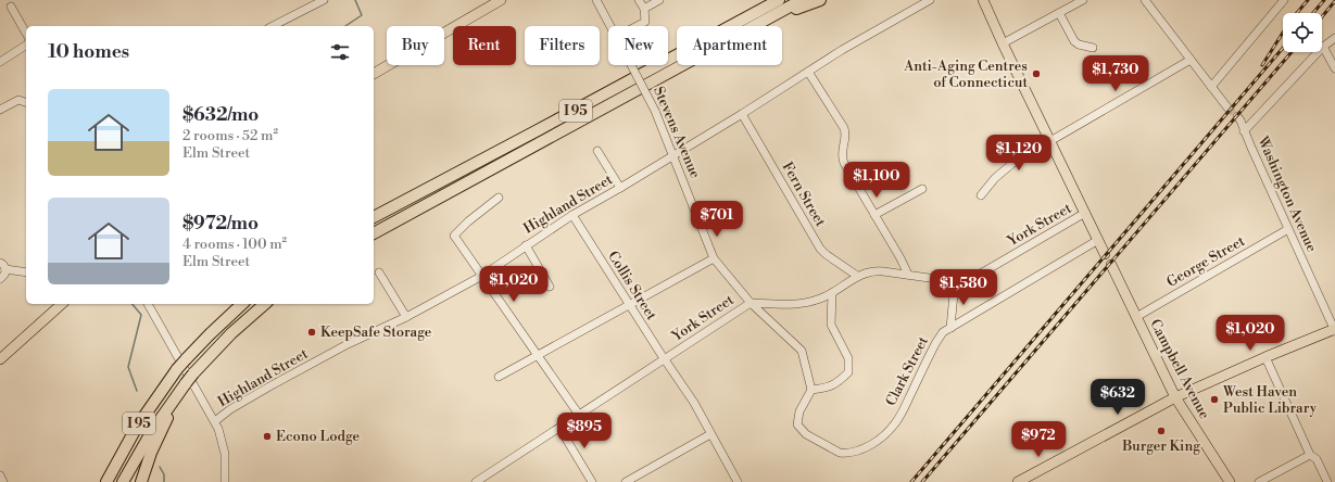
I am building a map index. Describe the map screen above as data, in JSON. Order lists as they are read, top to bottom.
{
  "streets": {
    "highway": ["I 95"],
    "main road": ["Campbell Avenue"],
    "street": [
      "Stevens Avenue",
      "Fern Street",
      "Washington Avenue",
      "Highland Street",
      "York Street",
      "George Street",
      "Collis Street",
      "Clark Street"
    ]
  },
  "crossings": [
    ["Stevens Avenue", "Highland Street"],
    ["Stevens Avenue", "York Street"],
    ["Stevens Avenue", "Clark Street"],
    ["Fern Street", "Highland Street"],
    ["Fern Street", "York Street"],
    ["Washington Avenue", "George Street"],
    ["Highland Street", "Collis Street"],
    ["York Street", "Collis Street"],
    ["George Street", "Campbell Avenue"]
  ],
  "places": [
    "Anti-Aging Centres of Connecticut",
    "KeepSafe Storage",
    "West Haven Public Library",
    "Burger King",
    "Econo Lodge"
  ],
  "page": {
    "chip": [
      "Buy",
      "Rent",
      "Filters",
      "New",
      "Apartment"
    ],
    "heading": "10 homes",
    "price": [
      "$1,730",
      "$1,120",
      "$1,100",
      "$701",
      "$1,020",
      "$1,580",
      "$1,020",
      "$632",
      "$895",
      "$972"
    ],
    "list": [
      {
        "name": "$632/mo",
        "note": "2 rooms · 52 m² · Elm Street"
      },
      {
        "name": "$972/mo",
        "note": "4 rooms · 100 m² · Elm Street"
      }
    ]
  }
}
